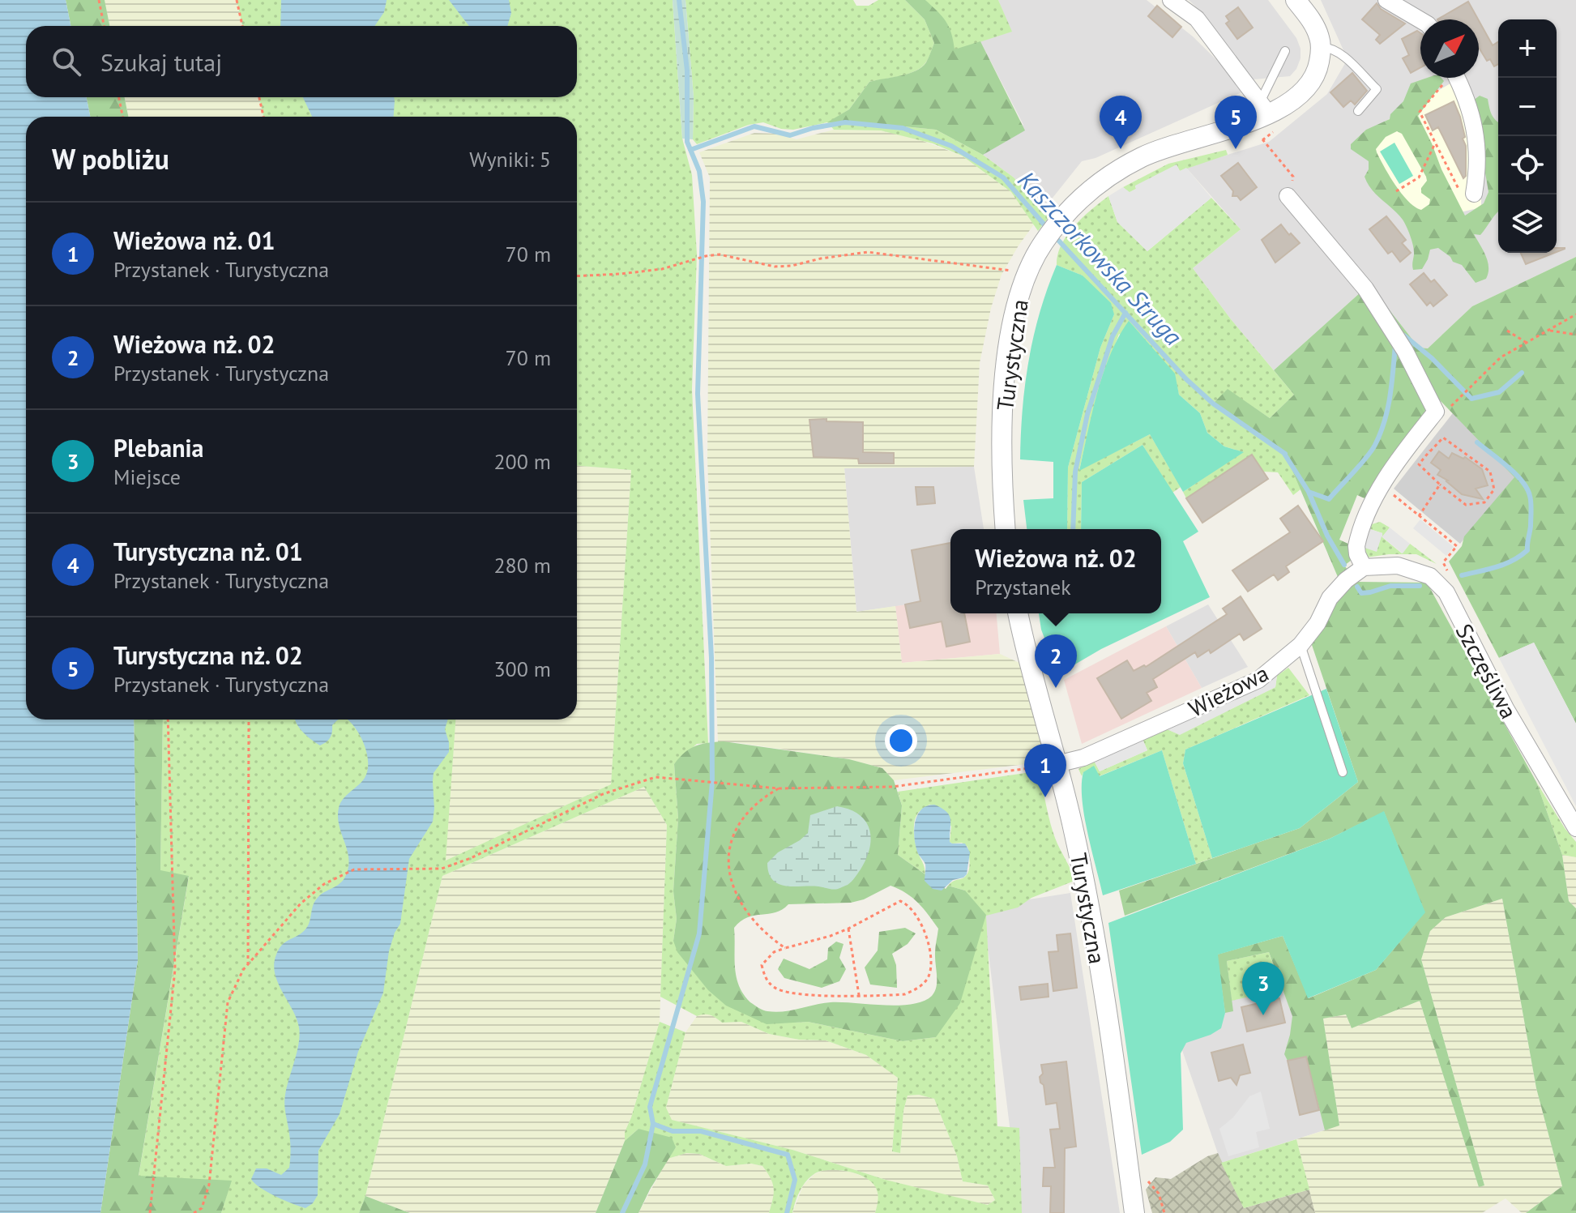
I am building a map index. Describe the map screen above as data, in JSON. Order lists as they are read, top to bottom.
{
  "streets": {
    "street": ["Turystyczna", "Szczęśliwa", "Wieżowa"]
  },
  "crossings": [
    ["Turystyczna", "Wieżowa"],
    ["Szczęśliwa", "Wieżowa"]
  ],
  "water": ["Kaszczorkowska Struga"],
  "north": "top right",
  "page": {
    "map_buttons": ["+", "−"],
    "search": "Szukaj tutaj",
    "pins": [
      "4",
      "5",
      "2",
      "1",
      "3"
    ],
    "heading": ["W pobliżu", "Wyniki: 5"],
    "list": [
      {
        "mark": "1",
        "name": "Wieżowa nż. 01",
        "note": "Przystanek · Turystyczna",
        "value": "70 m"
      },
      {
        "mark": "2",
        "name": "Wieżowa nż. 02",
        "note": "Przystanek · Turystyczna",
        "value": "70 m"
      },
      {
        "mark": "3",
        "name": "Plebania",
        "note": "Miejsce",
        "value": "200 m"
      },
      {
        "mark": "4",
        "name": "Turystyczna nż. 01",
        "note": "Przystanek · Turystyczna",
        "value": "280 m"
      },
      {
        "mark": "5",
        "name": "Turystyczna nż. 02",
        "note": "Przystanek · Turystyczna",
        "value": "300 m"
      }
    ],
    "popup": ["Wieżowa nż. 02", "Przystanek"]
  }
}
